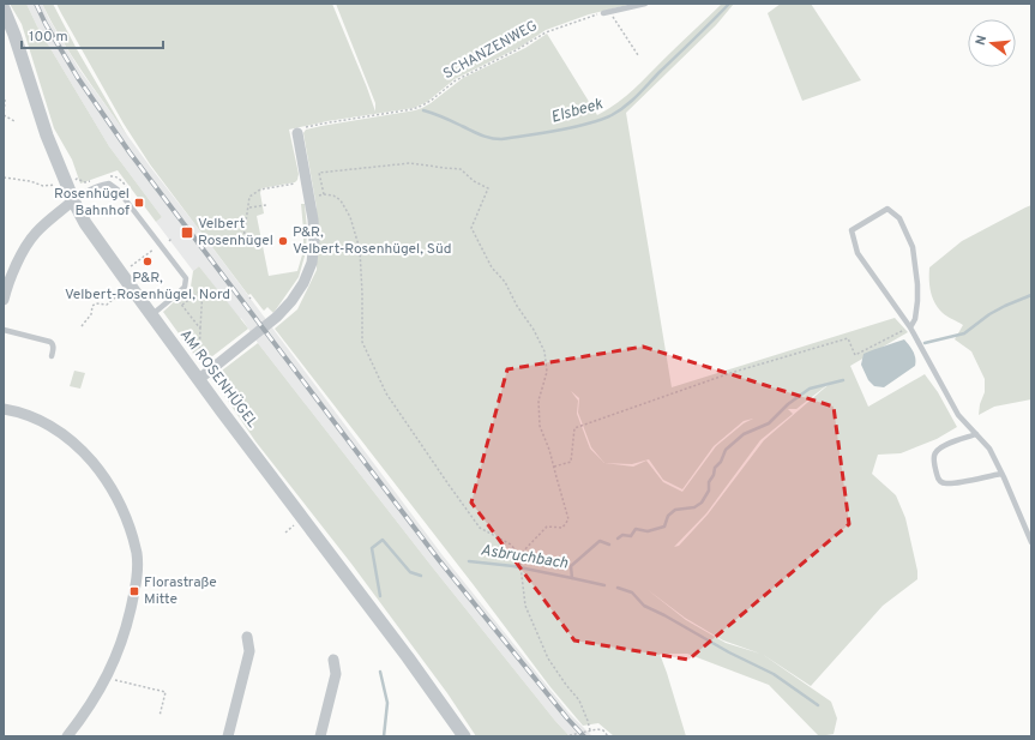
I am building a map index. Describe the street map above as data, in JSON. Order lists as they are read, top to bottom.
{
  "streets": {
    "street": ["AM ROSENHÜGEL"],
    "path": ["SCHANZENWEG"]
  },
  "water": ["Elsbeek", "Asbruchbach"],
  "places": {
    "transit": ["Rosenhügel Bahnhof", "Velbert Rosenhügel", "Florastraße Mitte"],
    "other": ["P&R, Velbert-Rosenhügel, Süd", "P&R, Velbert-Rosenhügel, Nord"]
  },
  "scale_bar": "100 m",
  "north": "left"
}
